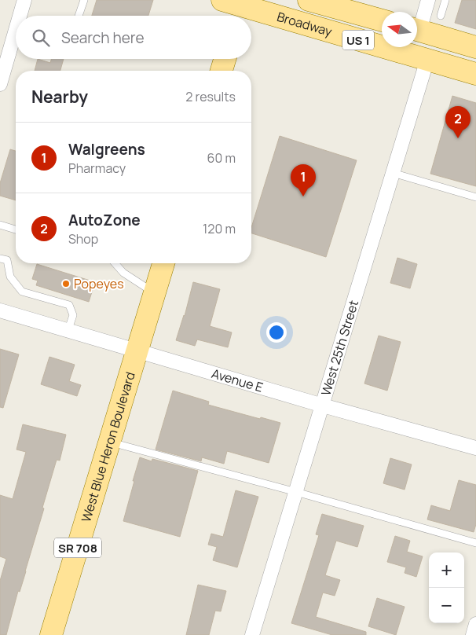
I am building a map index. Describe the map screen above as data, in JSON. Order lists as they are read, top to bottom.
{
  "streets": {
    "main road": [
      "Broadway",
      "US 1",
      "West Blue Heron Boulevard",
      "SR 708"
    ],
    "street": ["West 25th Street", "Avenue E"]
  },
  "crossings": [
    ["Broadway", "West 25th Street"],
    ["West 25th Street", "Avenue E"],
    ["Avenue E", "West Blue Heron Boulevard"]
  ],
  "places": ["Popeyes"],
  "north": "left",
  "page": {
    "search": "Search here",
    "heading": ["Nearby", "2 results"],
    "pins": ["2", "1"],
    "list": [
      {
        "mark": "1",
        "name": "Walgreens",
        "note": "Pharmacy",
        "value": "60 m"
      },
      {
        "mark": "2",
        "name": "AutoZone",
        "note": "Shop",
        "value": "120 m"
      }
    ],
    "map_buttons": ["+", "−"]
  }
}
